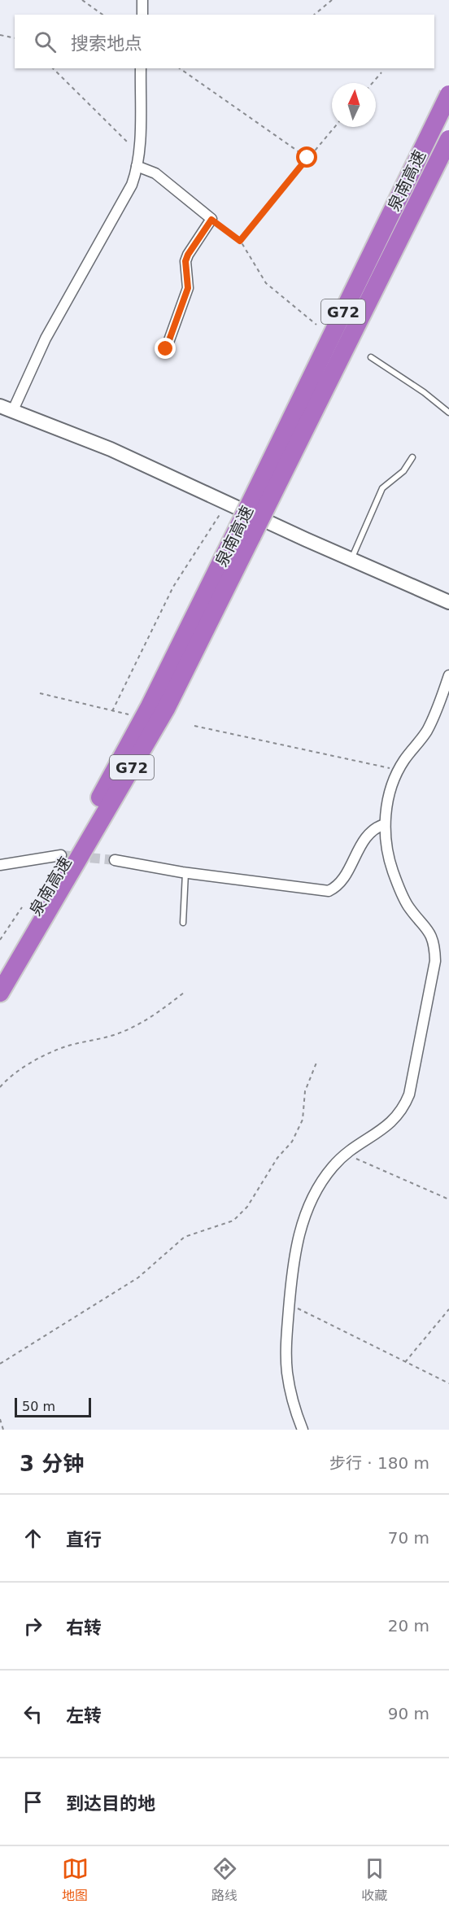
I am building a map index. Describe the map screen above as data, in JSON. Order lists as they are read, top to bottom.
{
  "streets": {
    "highway": ["泉南高速", "G72"]
  },
  "scale_bar": "50 m",
  "north": "top",
  "page": {
    "search": "搜索地点",
    "scale": "50 m",
    "heading": ["3 分钟", "步行 · 180 m"],
    "list": [
      ["直行", "70 m"],
      ["右转", "20 m"],
      ["左转", "90 m"],
      "到达目的地"
    ],
    "nav": ["地图", "路线", "收藏"]
  }
}
